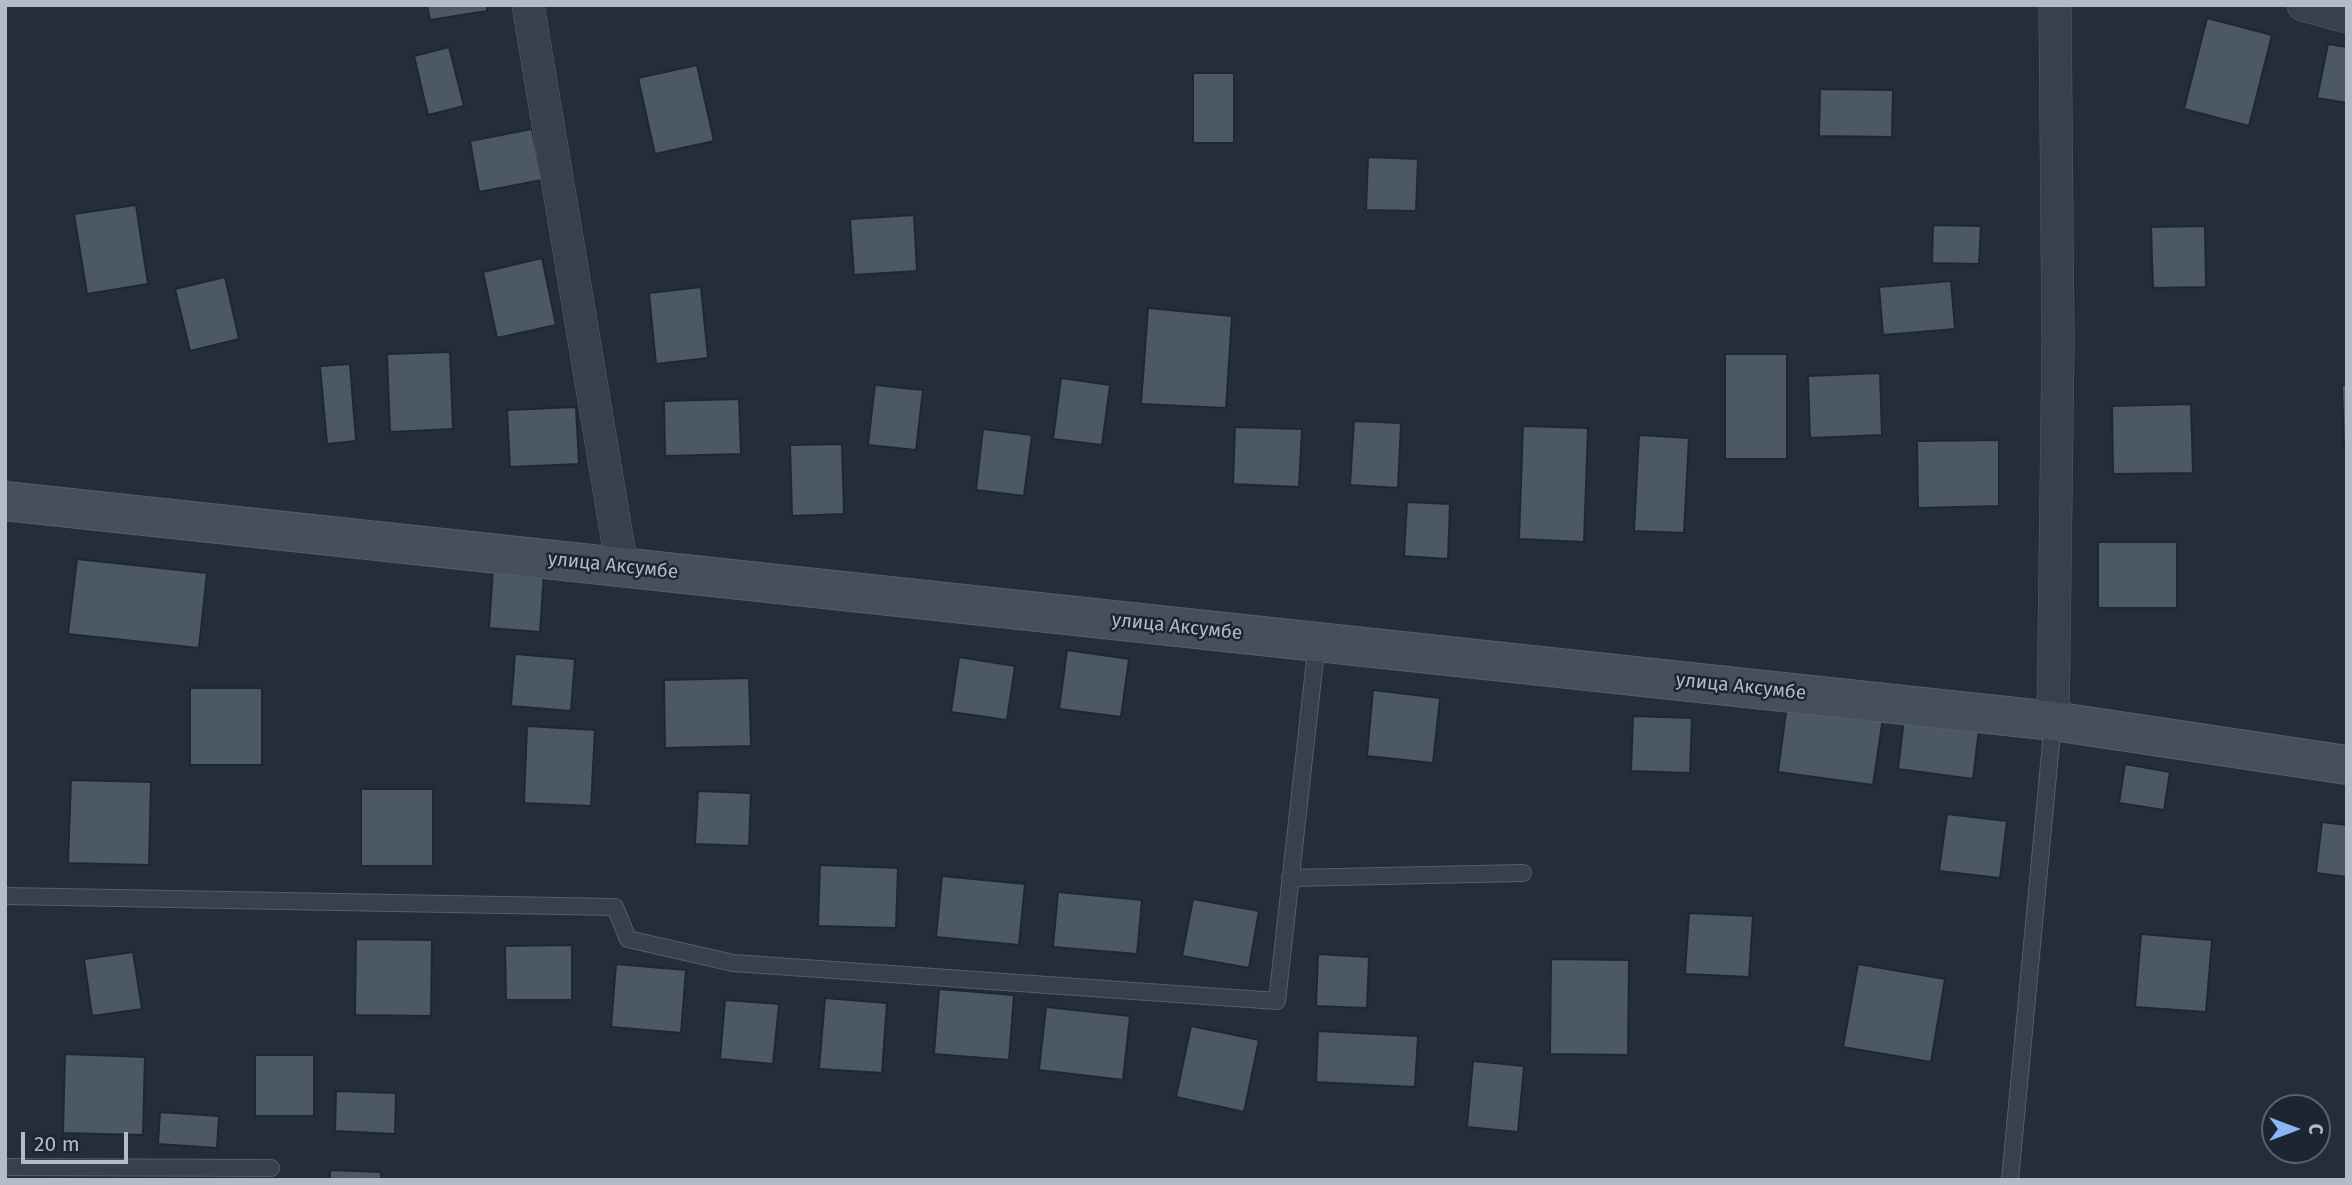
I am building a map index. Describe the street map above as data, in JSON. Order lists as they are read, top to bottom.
{
  "streets": {
    "main road": ["улица Аксумбе"]
  },
  "scale_bar": "20 m",
  "north": "right"
}
